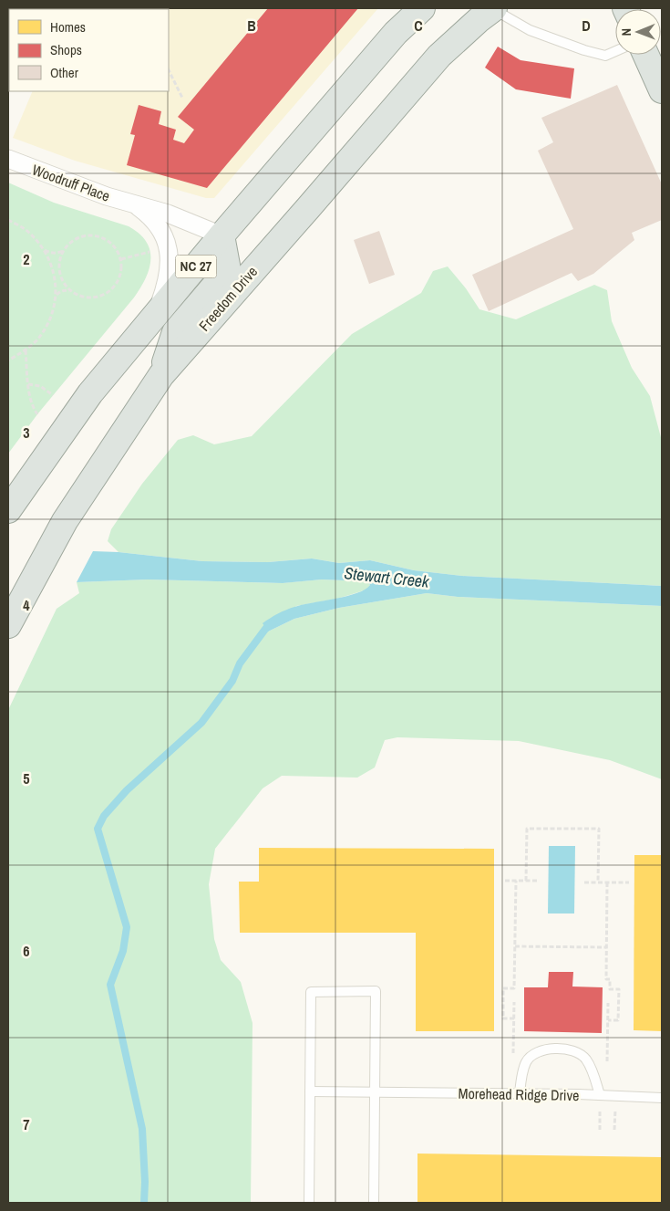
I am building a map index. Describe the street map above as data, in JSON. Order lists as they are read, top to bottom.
{
  "streets": {
    "main road": ["NC 27", "Freedom Drive"],
    "street": ["Woodruff Place"],
    "lane": ["Morehead Ridge Drive"]
  },
  "crossings": [
    ["Woodruff Place", "NC 27"]
  ],
  "water": ["Stewart Creek"],
  "legend": ["Homes", "Shops", "Other"],
  "north": "left",
  "grid": {
    "columns": ["B", "C", "D"],
    "rows": [
      "2",
      "3",
      "4",
      "5",
      "6",
      "7"
    ]
  }
}
